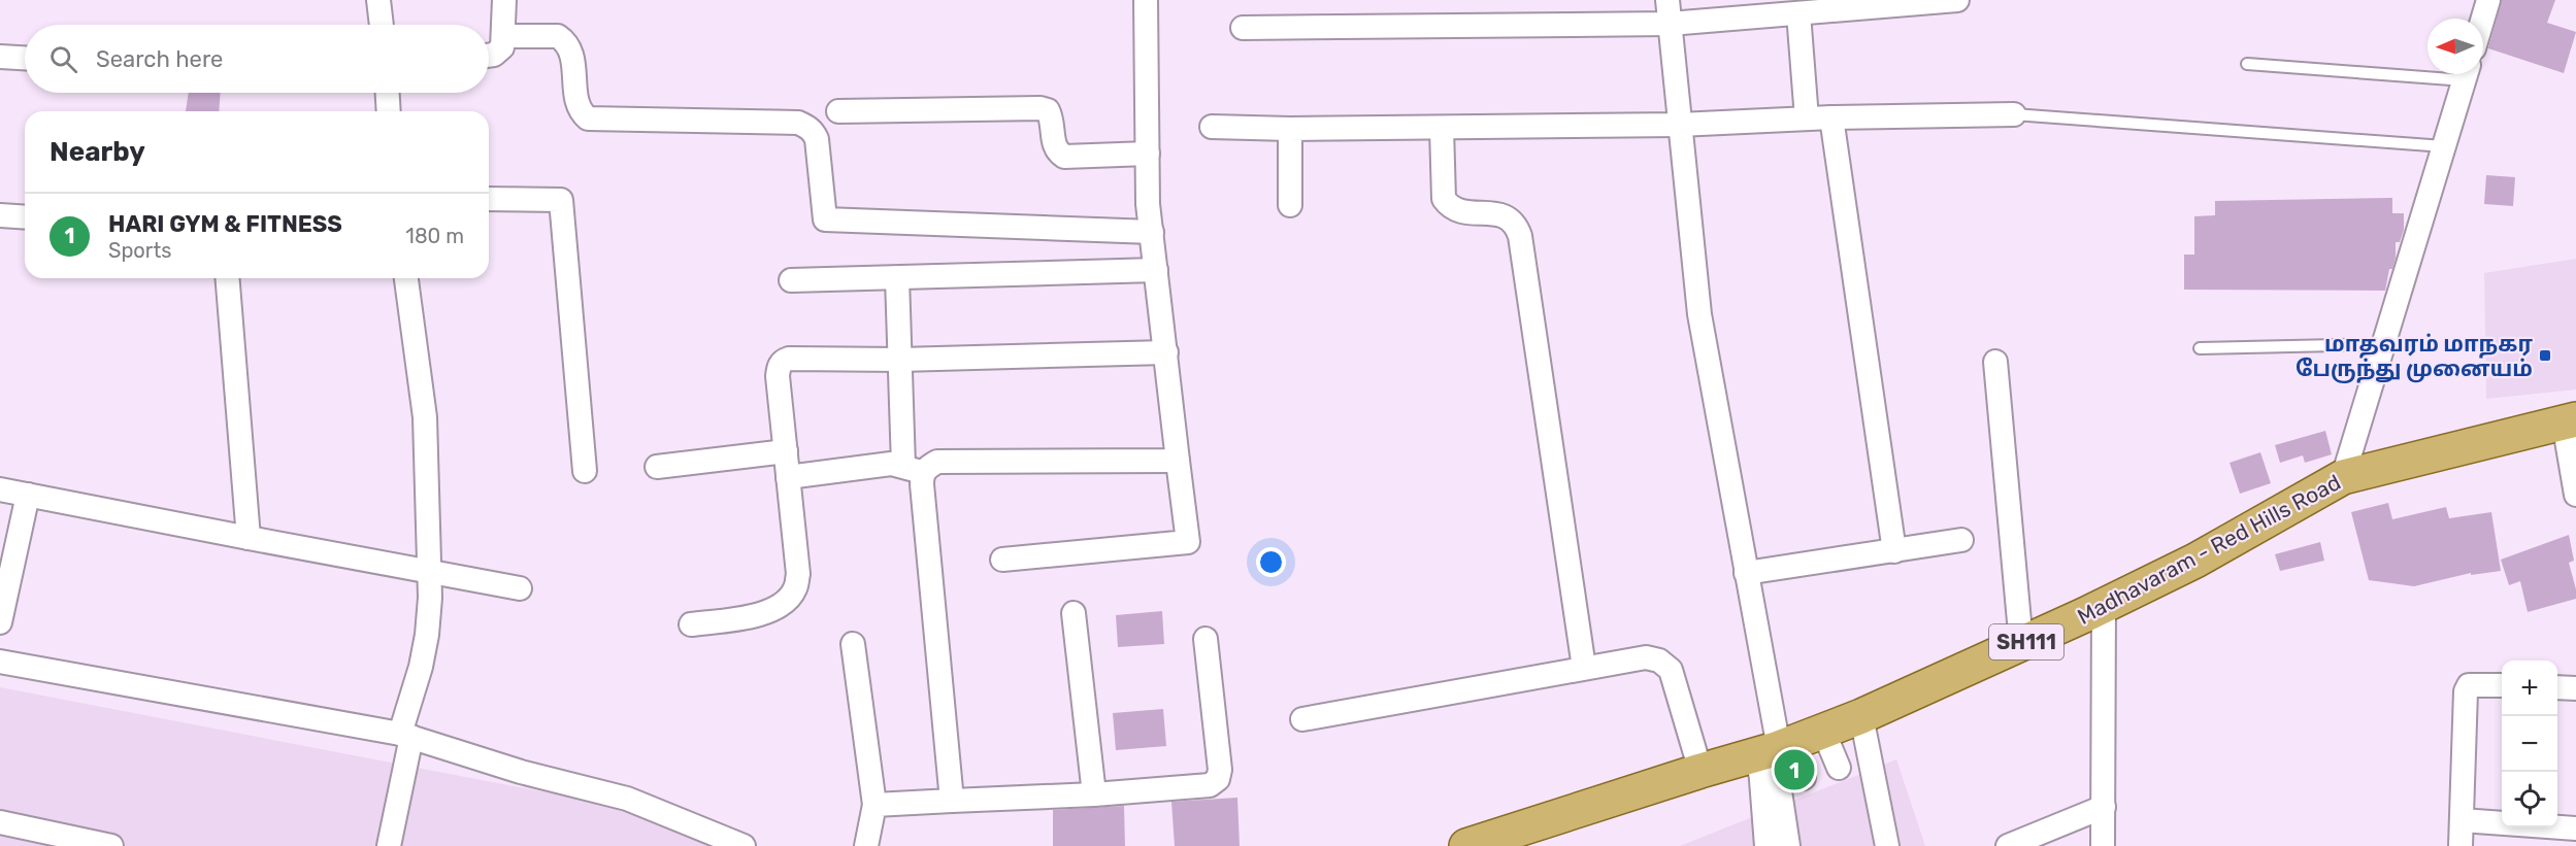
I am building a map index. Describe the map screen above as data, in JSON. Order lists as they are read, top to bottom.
{
  "streets": {
    "main road": ["Madhavaram - Red Hills Road", "SH111"]
  },
  "places": {
    "transit": ["மாதவரம் மாநகர பேருந்து முனையம்"]
  },
  "north": "left",
  "page": {
    "search": "Search here",
    "heading": "Nearby",
    "list": [
      {
        "mark": "1",
        "name": "HARI GYM & FITNESS",
        "note": "Sports",
        "value": "180 m"
      }
    ],
    "map_buttons": ["+", "−"],
    "pins": "1"
  }
}
